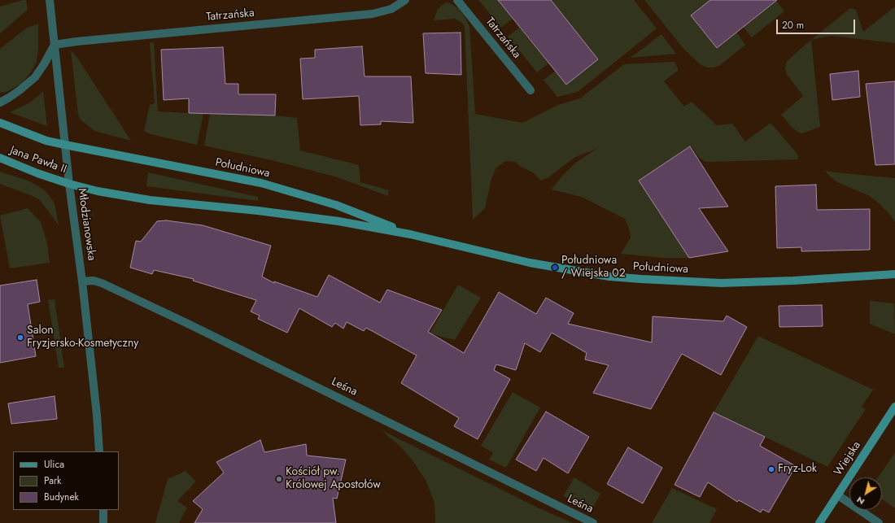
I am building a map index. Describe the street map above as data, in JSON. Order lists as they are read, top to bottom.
{
  "streets": {
    "street": [
      "Tatrzańska",
      "Jana Pawła II",
      "Południowa",
      "Młodzianowska",
      "Leśna",
      "Wiejska"
    ]
  },
  "crossings": [
    ["Tatrzańska", "Młodzianowska"],
    ["Jana Pawła II", "Południowa"],
    ["Jana Pawła II", "Młodzianowska"],
    ["Południowa", "Młodzianowska"],
    ["Młodzianowska", "Leśna"]
  ],
  "places": [
    "Południowa / Wiejska 02",
    "Salon Fryzjersko-Kosmetyczny",
    "Fryz-Lok",
    "Kościół pw. Królowej Apostołów"
  ],
  "legend": ["Ulica", "Park", "Budynek"],
  "scale_bar": "20 m",
  "north": "bottom left"
}
